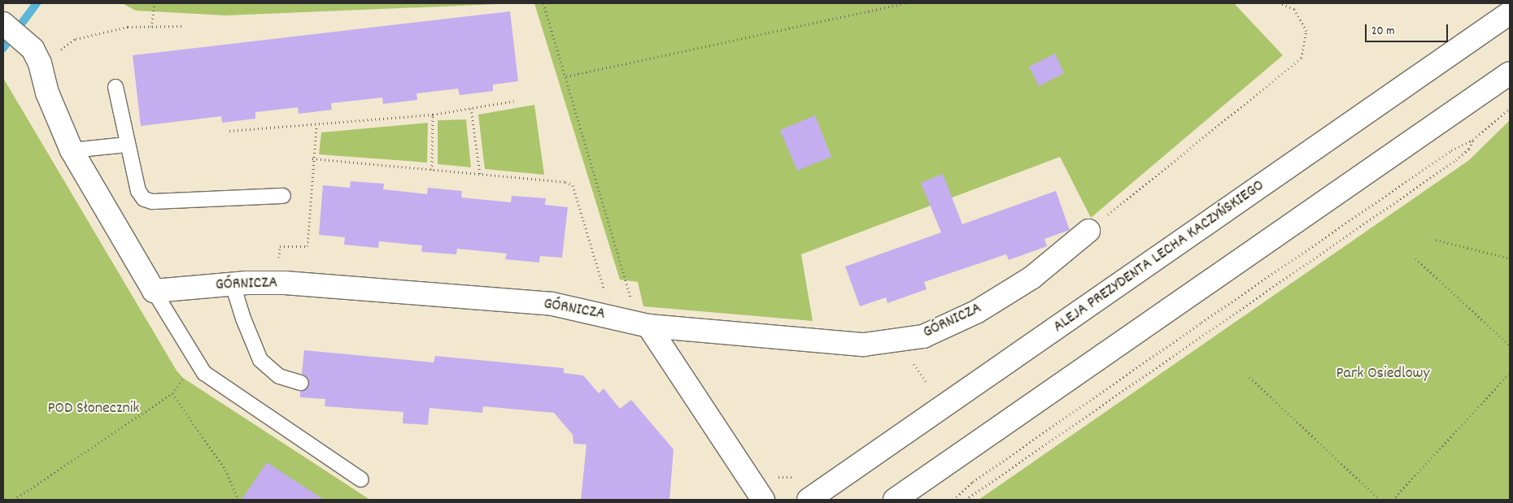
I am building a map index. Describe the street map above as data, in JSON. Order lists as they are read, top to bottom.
{
  "streets": {
    "main road": ["ALEJA PREZYDENTA LECHA KACZYŃSKIEGO", "GÓRNICZA"]
  },
  "parks": ["Park Osiedlowy", "POD Słonecznik"],
  "scale_bar": "20 m"
}
